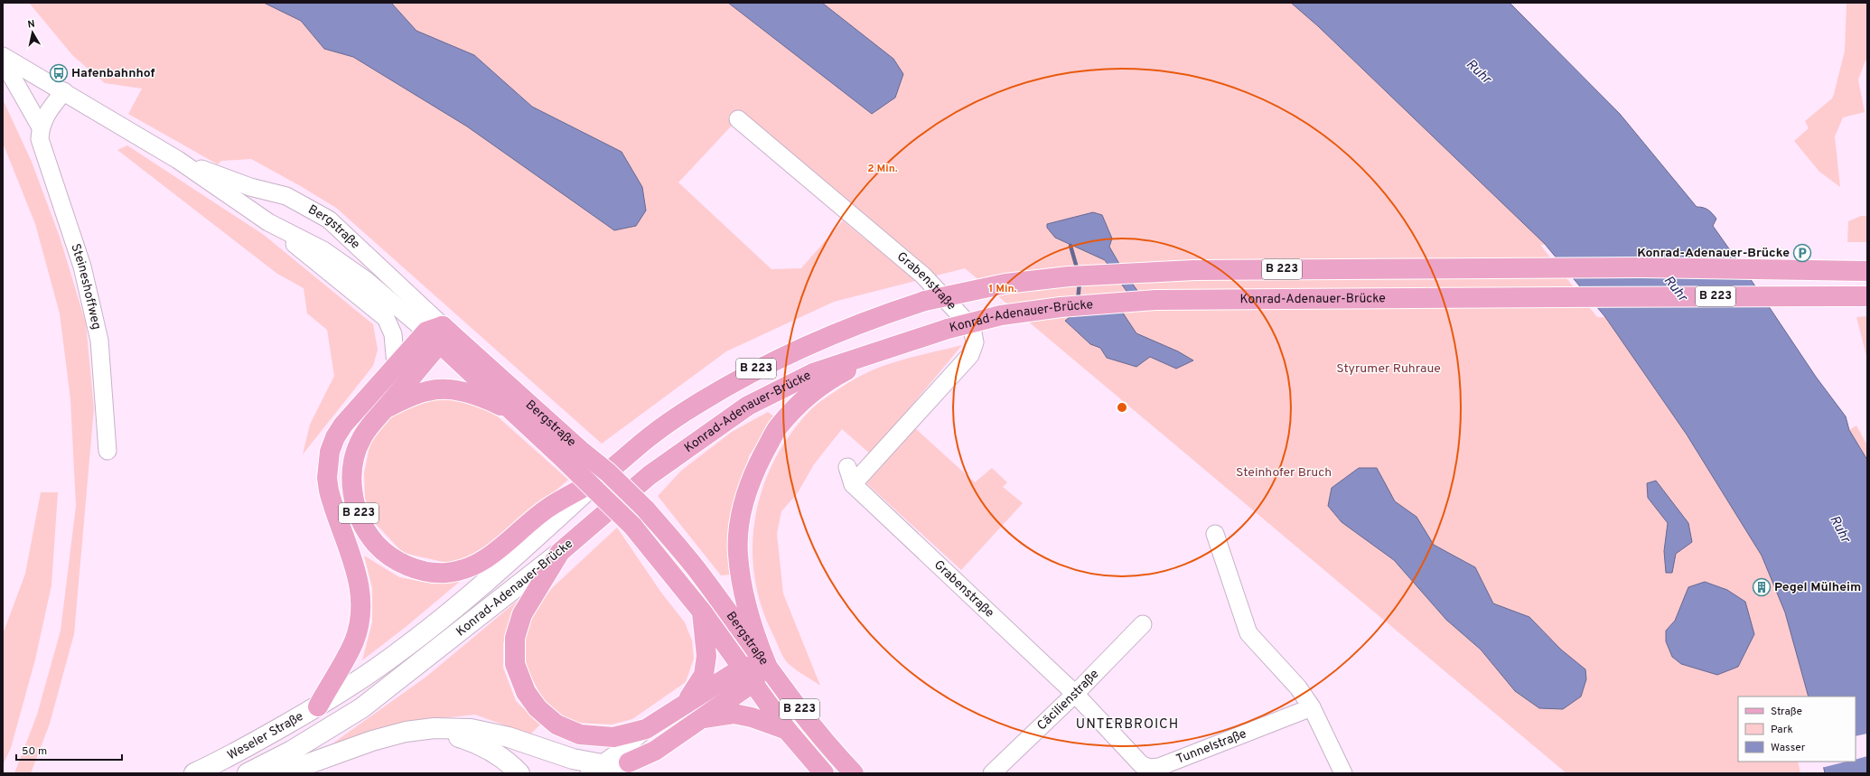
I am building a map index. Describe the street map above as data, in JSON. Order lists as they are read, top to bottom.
{
  "streets": {
    "main road": [
      "Bergstraße",
      "B 223",
      "Konrad-Adenauer-Brücke",
      "Weseler Straße"
    ],
    "street": [
      "Grabenstraße",
      "Steineshoffweg",
      "Cäcilienstraße",
      "Tunnelstraße"
    ]
  },
  "crossings": [
    ["Bergstraße", "B 223"],
    ["Bergstraße", "Steineshoffweg"],
    ["B 223", "Konrad-Adenauer-Brücke"],
    ["Grabenstraße", "Cäcilienstraße"],
    ["Grabenstraße", "Tunnelstraße"],
    ["Konrad-Adenauer-Brücke", "Weseler Straße"],
    ["Cäcilienstraße", "Tunnelstraße"]
  ],
  "districts": ["UNTERBROICH"],
  "water": ["Ruhr"],
  "parks": ["Styrumer Ruhraue", "Steinhofer Bruch"],
  "places": {
    "bus stop": ["Hafenbahnhof"],
    "parking": ["Konrad-Adenauer-Brücke"],
    "building": ["Pegel Mülheim"]
  },
  "legend": ["Straße", "Park", "Wasser"],
  "scale_bar": "50 m",
  "north": "top",
  "rings": ["2 Min.", "1 Min."]
}
